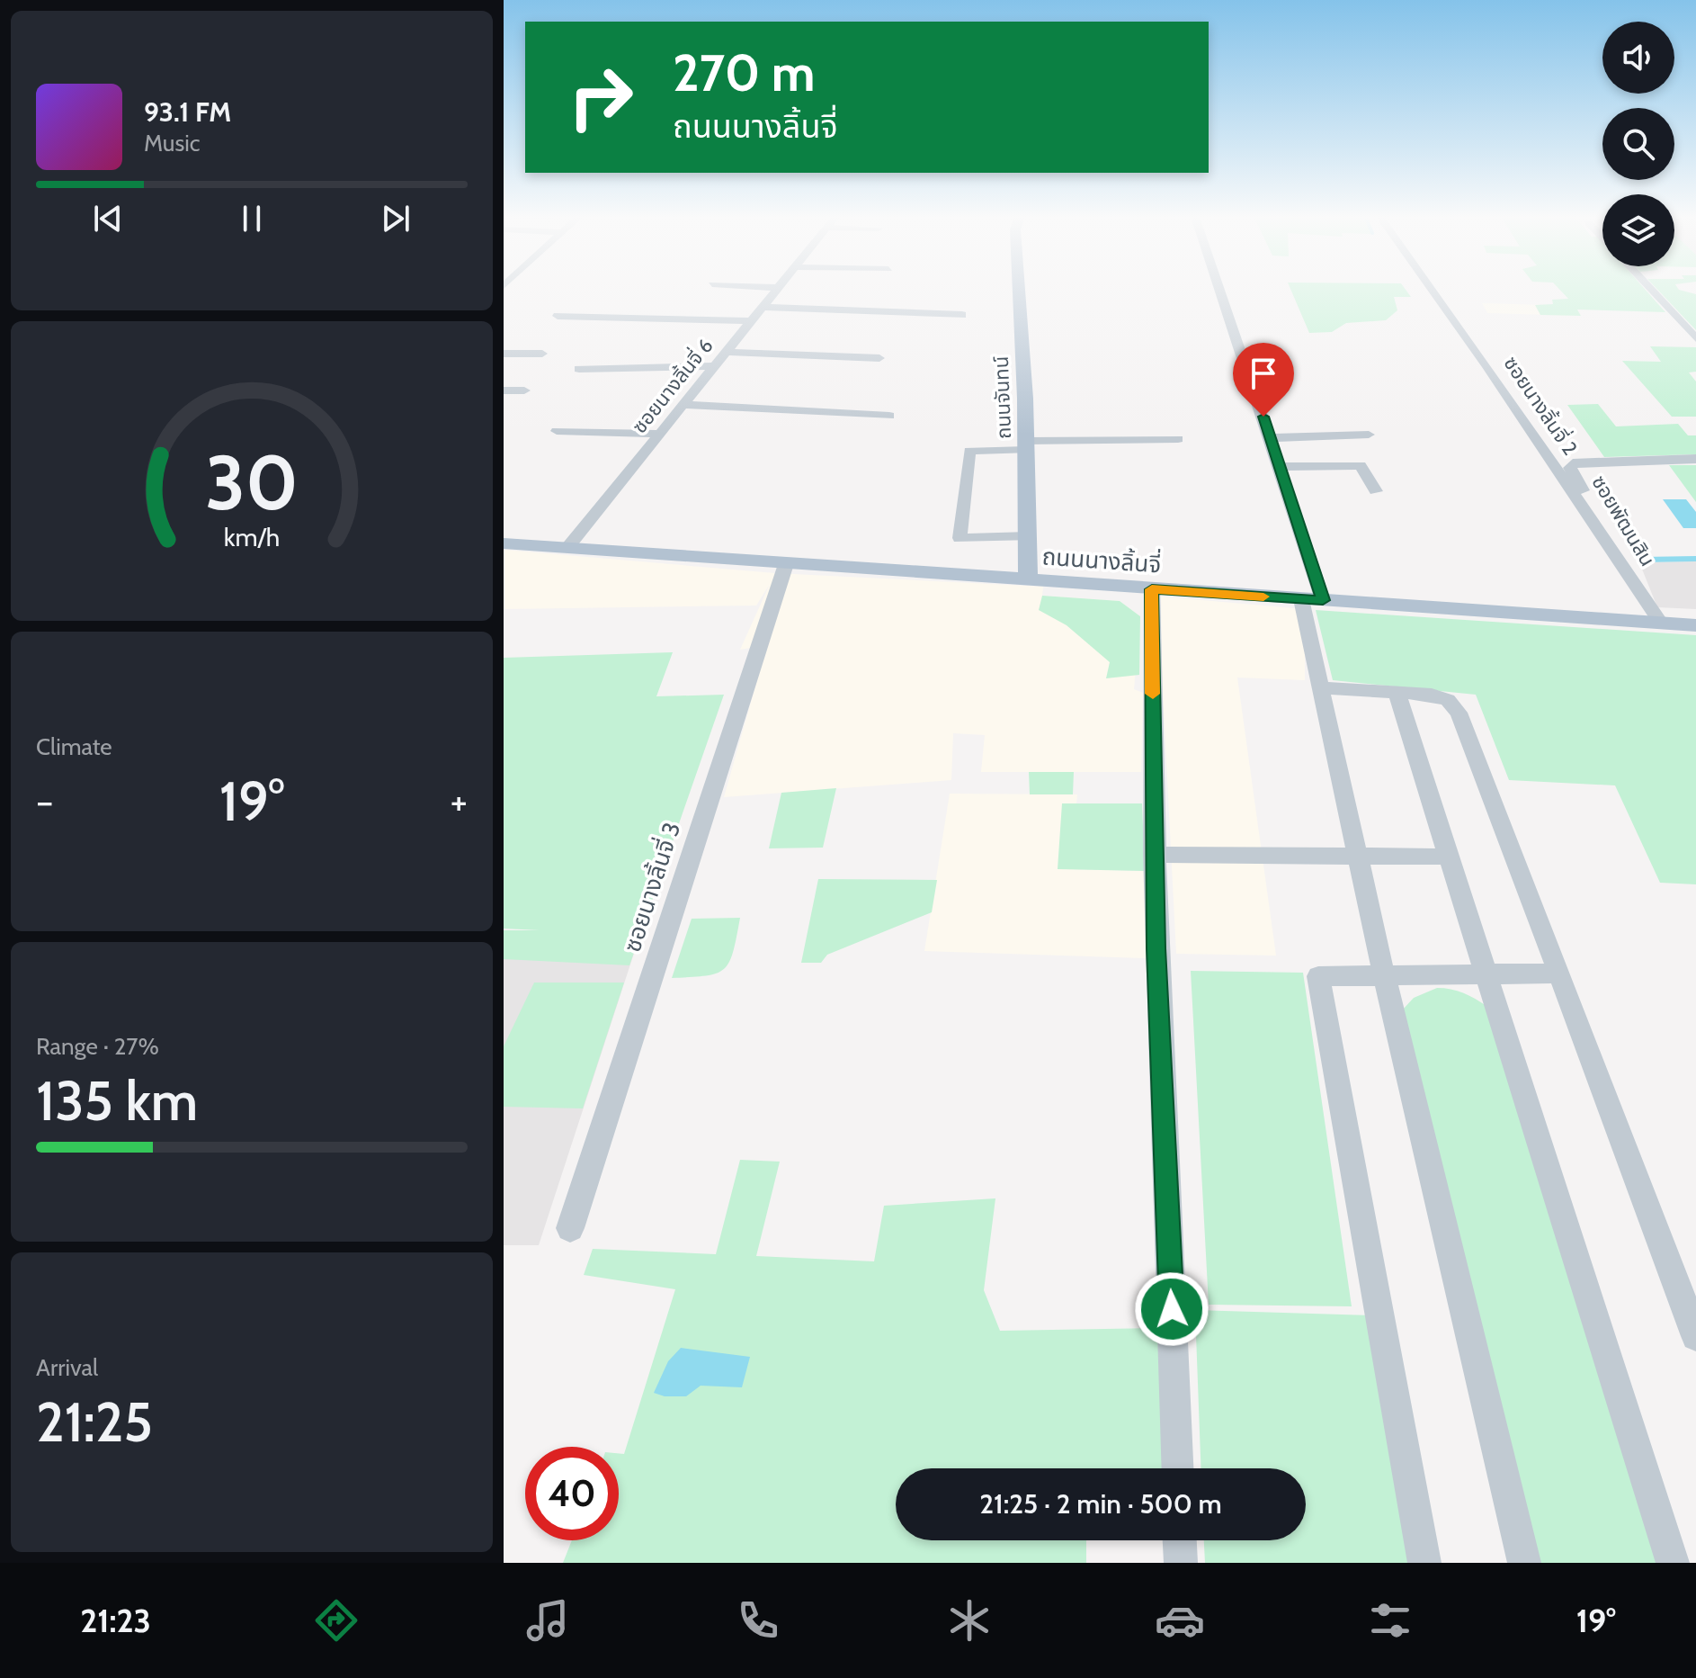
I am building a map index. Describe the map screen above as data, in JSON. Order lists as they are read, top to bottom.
{
  "streets": {
    "main road": ["ถนนจันทน์", "ถนนนางลิ้นจี่"],
    "street": [
      "ซอยนางลิ้นจี่ 6",
      "ซอยนางลิ้นจี่ 2",
      "ซอยพัฒนสิน",
      "ซอยนางลิ้นจี่ 3"
    ]
  },
  "crossings": [
    ["ซอยนางลิ้นจี่ 6", "ถนนนางลิ้นจี่"],
    ["ถนนจันทน์", "ถนนนางลิ้นจี่"],
    ["ซอยนางลิ้นจี่ 2", "ซอยพัฒนสิน"],
    ["ซอยนางลิ้นจี่ 2", "ถนนนางลิ้นจี่"],
    ["ถนนนางลิ้นจี่", "ซอยนางลิ้นจี่ 3"]
  ],
  "page": {
    "turn": ["270 m", "ถนนนางลิ้นจี่"],
    "song": ["93.1 FM", "Music"],
    "tile": [
      "Climate",
      ["Range · 27%", "135 km"],
      ["Arrival", "21:25"]
    ],
    "heat": ["−", "19°", "+"],
    "limit": "40",
    "trip": "21:25 · 2 min · 500 m",
    "tabs": ["21:23", "19°"],
    "gauge": ["30", "km/h"]
  }
}
